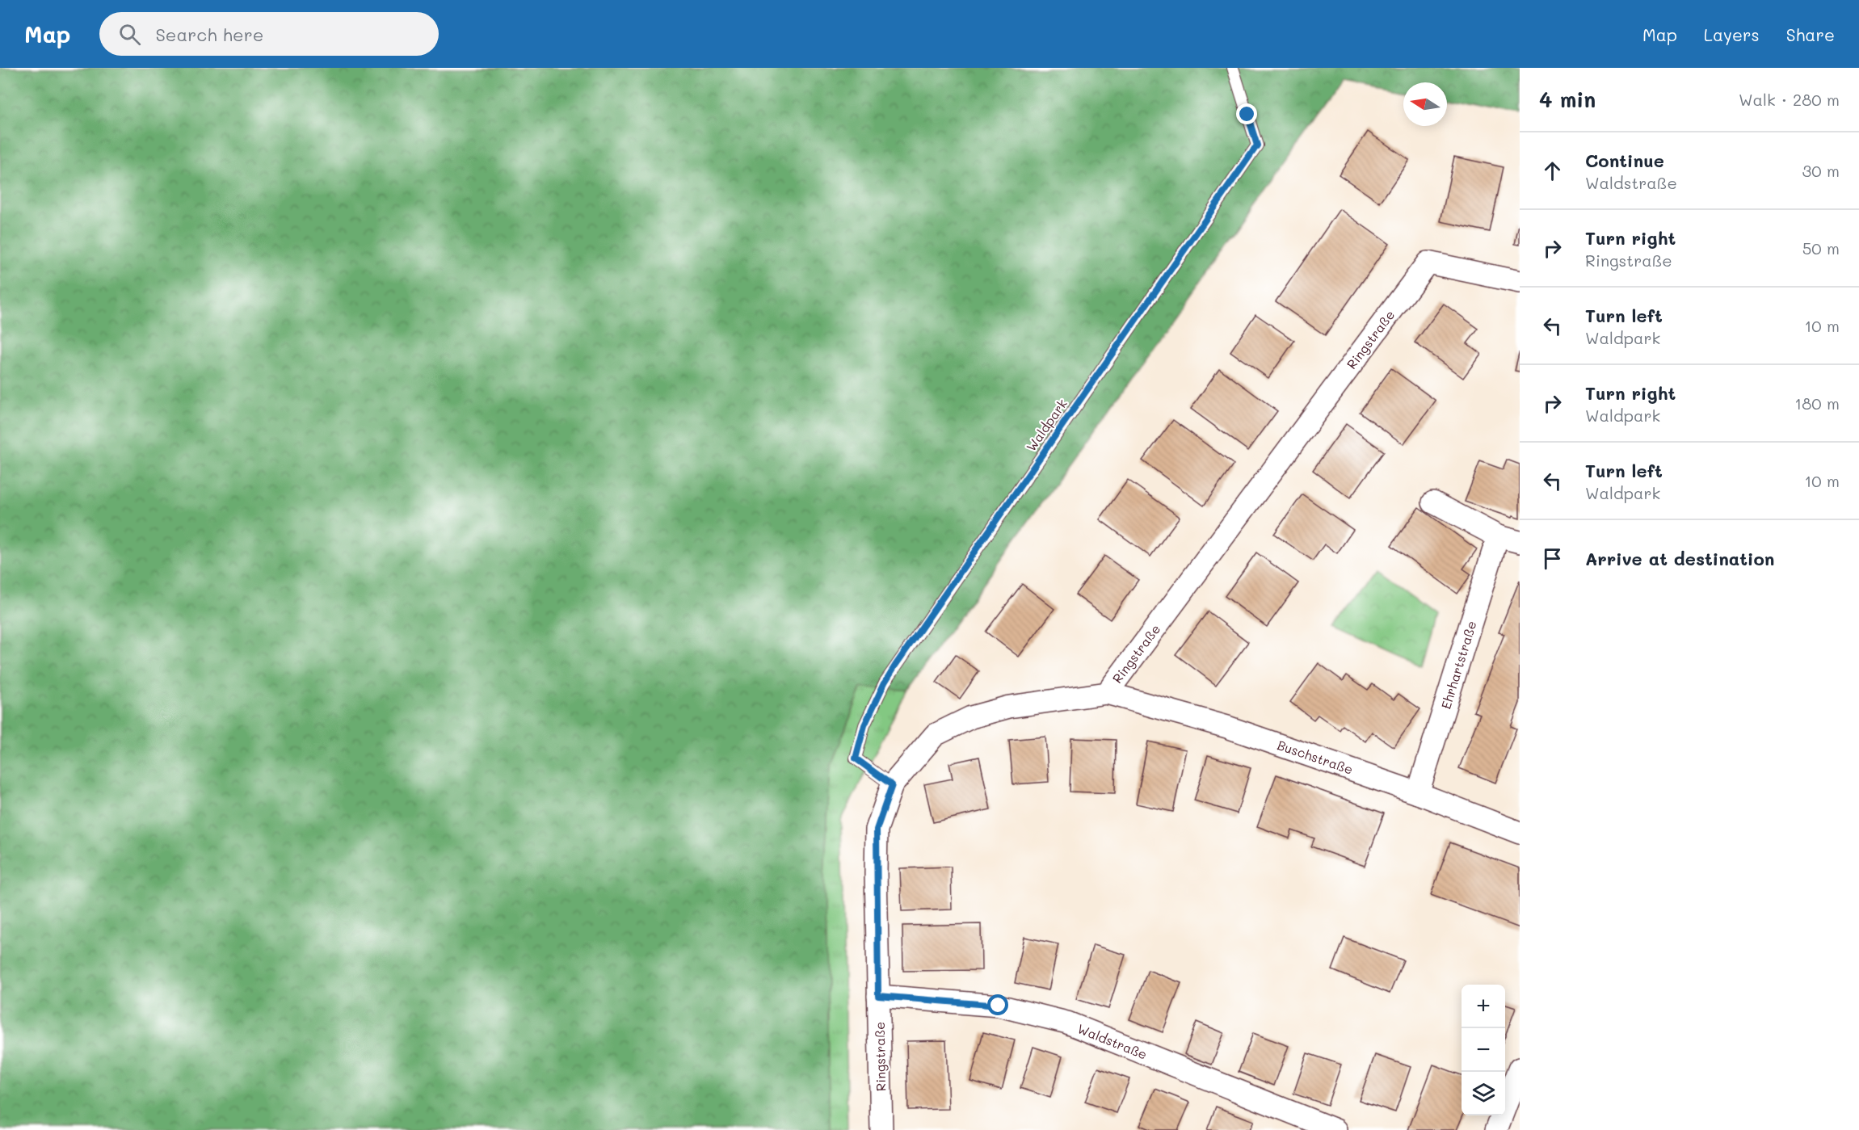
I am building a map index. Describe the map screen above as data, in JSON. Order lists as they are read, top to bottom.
{
  "streets": {
    "street": [
      "Ringstraße",
      "Ehrhartstraße",
      "Buschstraße",
      "Waldstraße"
    ],
    "lane": ["Waldpark"]
  },
  "crossings": [
    ["Ringstraße", "Waldpark"],
    ["Ringstraße", "Buschstraße"],
    ["Ringstraße", "Waldstraße"],
    ["Ehrhartstraße", "Buschstraße"]
  ],
  "north": "left",
  "page": {
    "header": "Map",
    "search": "Search here",
    "nav": ["Map", "Layers", "Share"],
    "heading": ["4 min", "Walk · 280 m"],
    "list": [
      ["Continue", "Waldstraße", "30 m"],
      ["Turn right", "Ringstraße", "50 m"],
      ["Turn left", "Waldpark", "10 m"],
      ["Turn right", "Waldpark", "180 m"],
      ["Turn left", "Waldpark", "10 m"],
      "Arrive at destination"
    ],
    "map_buttons": ["+", "−"]
  }
}
